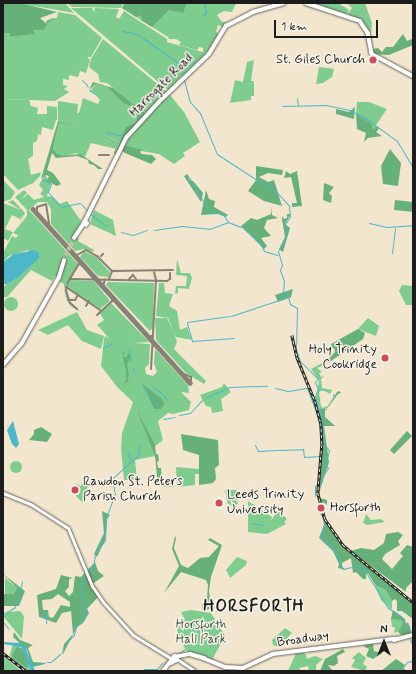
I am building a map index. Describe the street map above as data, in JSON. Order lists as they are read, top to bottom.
{
  "streets": {
    "highway": ["Harrogate Road", "Broadway"]
  },
  "districts": ["HORSFORTH"],
  "parks": ["Horsforth Hall Park"],
  "places": [
    "St. Giles Church",
    "Holy Trinity Cookridge",
    "Rawdon St. Peters Parish Church",
    "Leeds Trinity University",
    "Horsforth"
  ],
  "scale_bar": "1 km",
  "north": "top"
}
